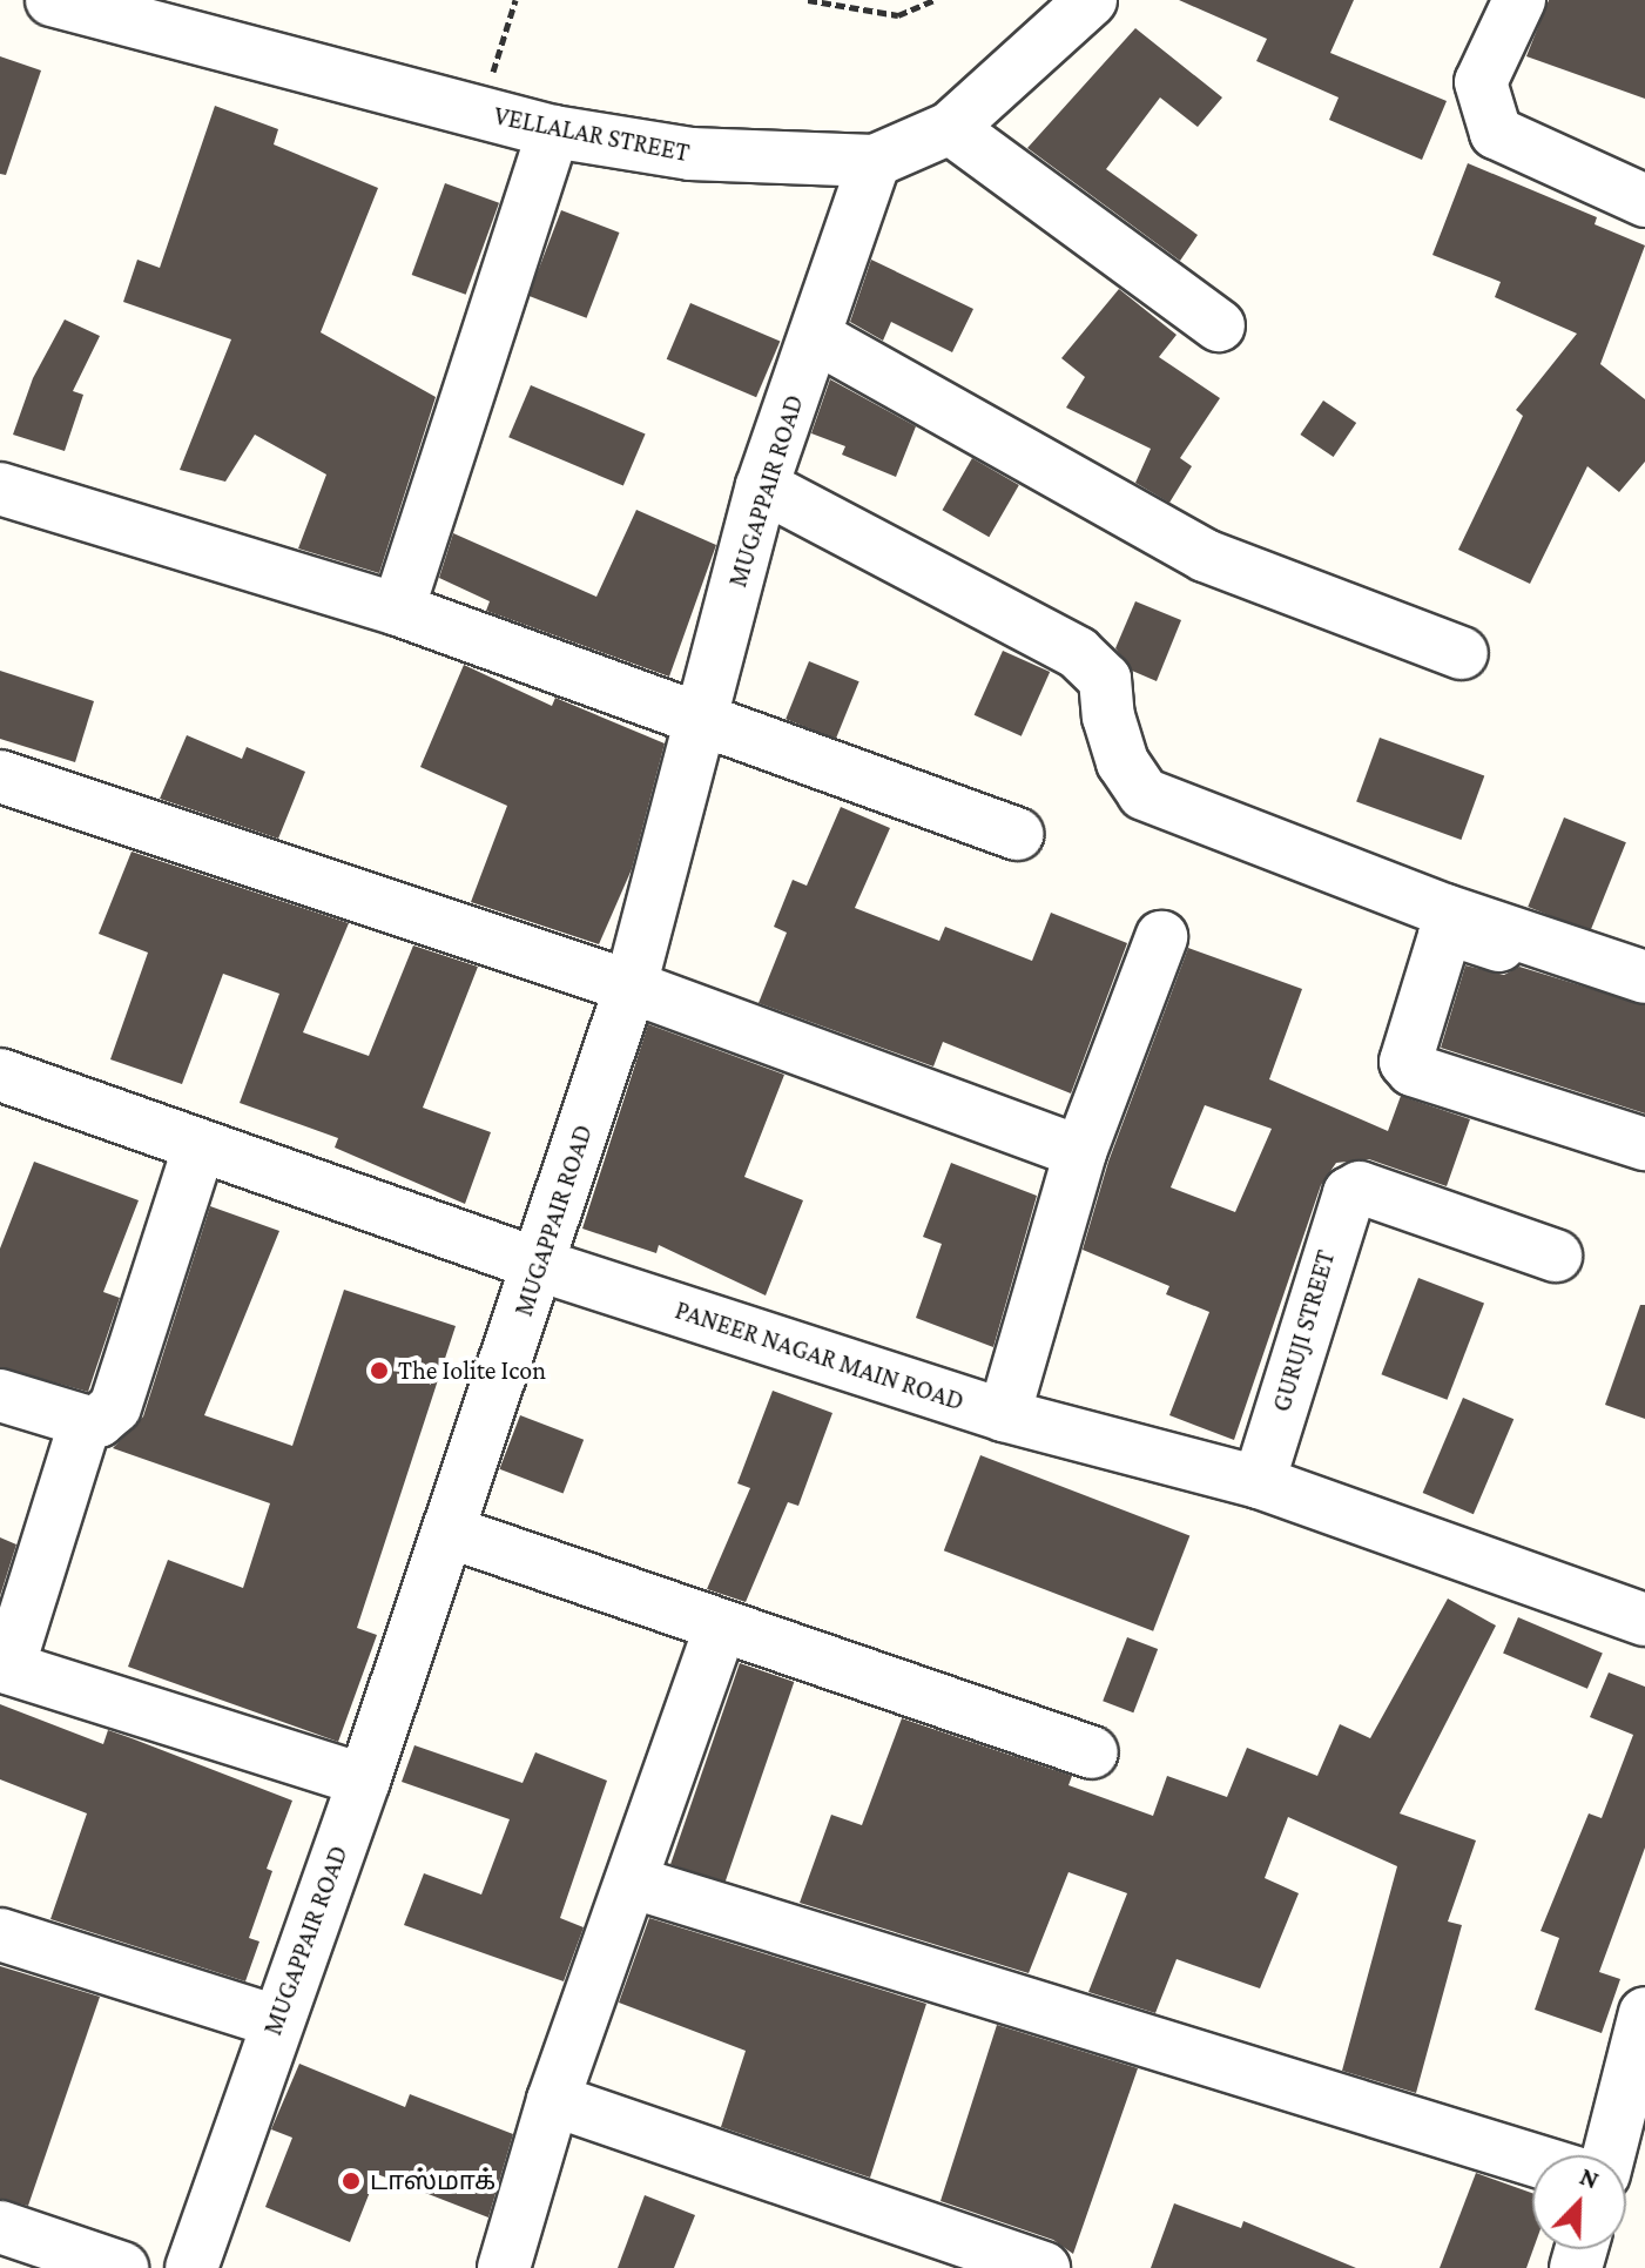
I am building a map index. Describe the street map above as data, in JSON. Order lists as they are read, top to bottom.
{
  "streets": {
    "street": [
      "VELLALAR STREET",
      "MUGAPPAIR ROAD",
      "GURUJI STREET",
      "PANEER NAGAR MAIN ROAD"
    ]
  },
  "crossings": [
    ["VELLALAR STREET", "MUGAPPAIR ROAD"],
    ["MUGAPPAIR ROAD", "PANEER NAGAR MAIN ROAD"],
    ["GURUJI STREET", "PANEER NAGAR MAIN ROAD"]
  ],
  "places": ["The Iolite Icon", "டாஸ்மாக்"],
  "north": "top right"
}
